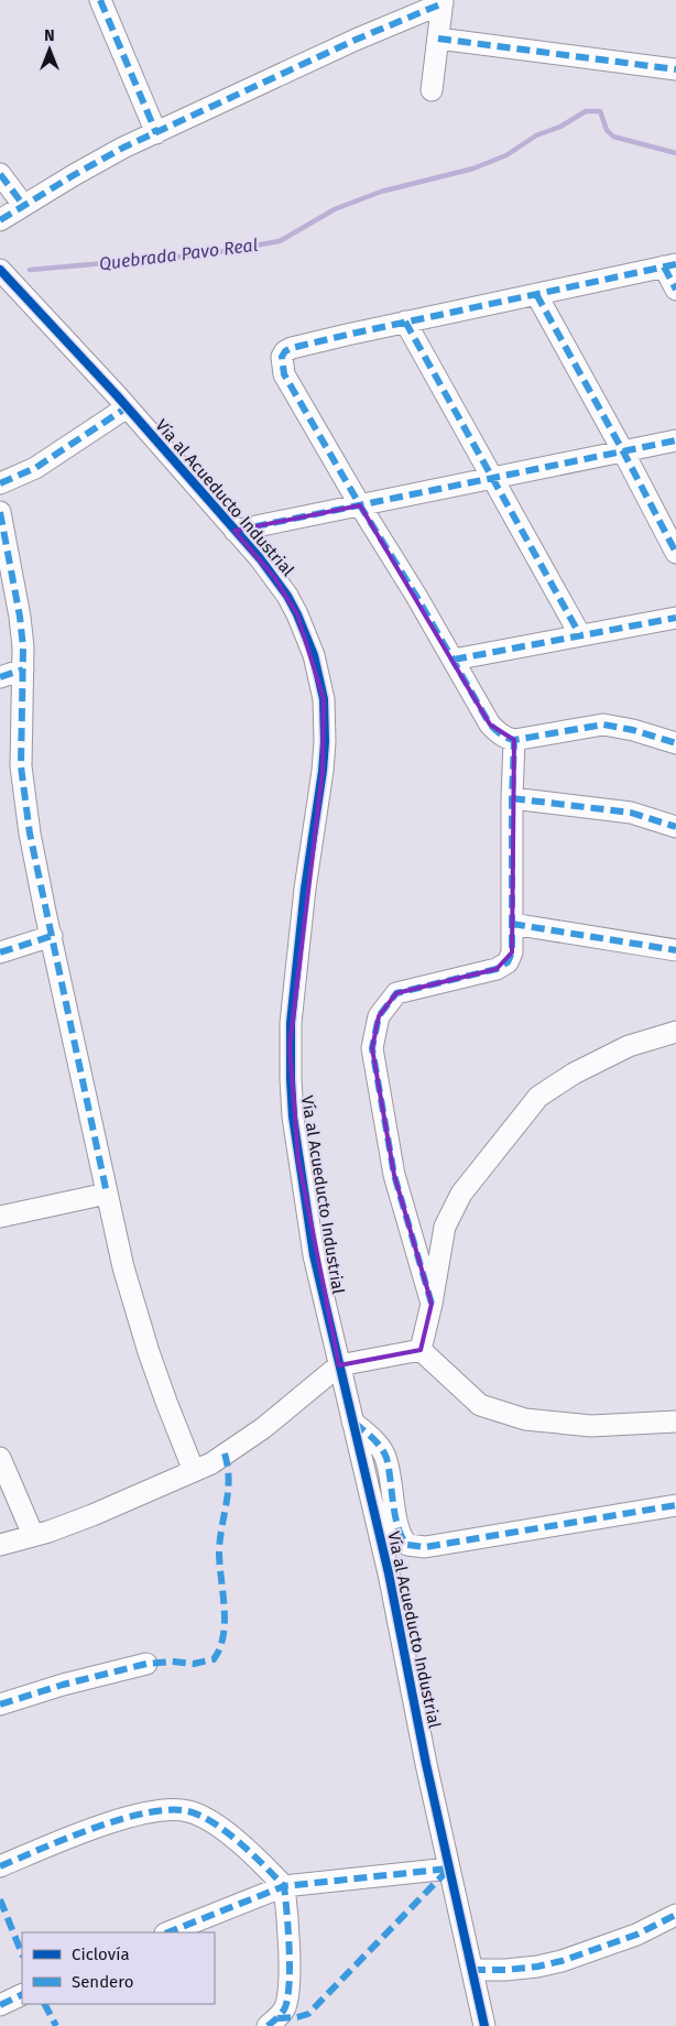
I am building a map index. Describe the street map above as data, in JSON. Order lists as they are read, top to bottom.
{
  "streets": {
    "street": ["Vía al Acueducto Industrial"]
  },
  "water": ["Quebrada Pavo Real"],
  "legend": ["Ciclovía", "Sendero"],
  "north": "top"
}
